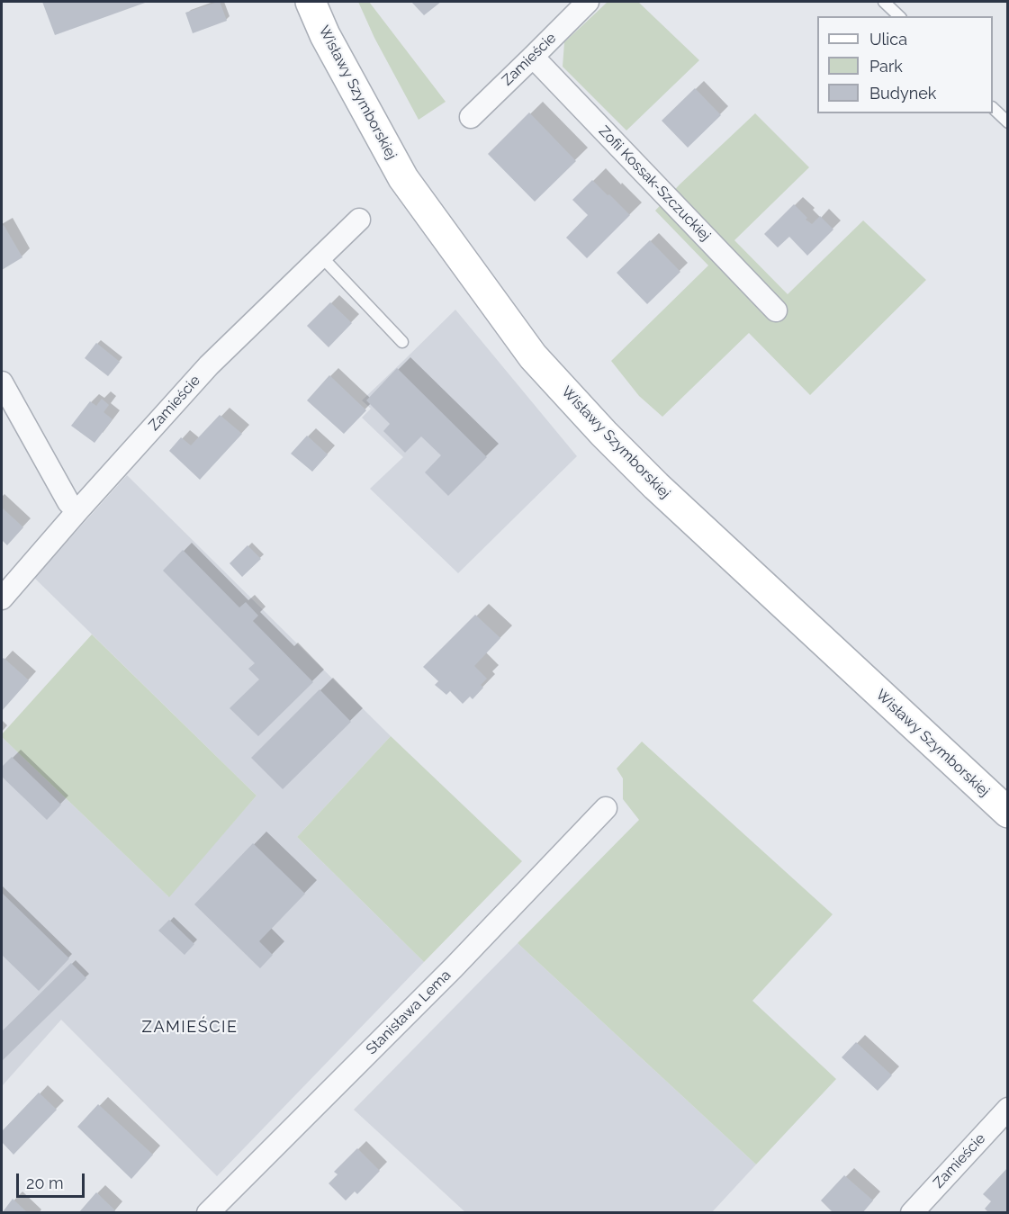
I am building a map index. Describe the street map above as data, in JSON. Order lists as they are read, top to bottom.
{
  "streets": {
    "main road": ["Wisławy Szymborskiej"],
    "street": ["Zamieście", "Zofii Kossak-Szczuckiej", "Stanisława Lema"]
  },
  "crossings": [
    ["Zamieście", "Zofii Kossak-Szczuckiej"]
  ],
  "districts": ["ZAMIEŚCIE"],
  "legend": ["Ulica", "Park", "Budynek"],
  "scale_bar": "20 m"
}
